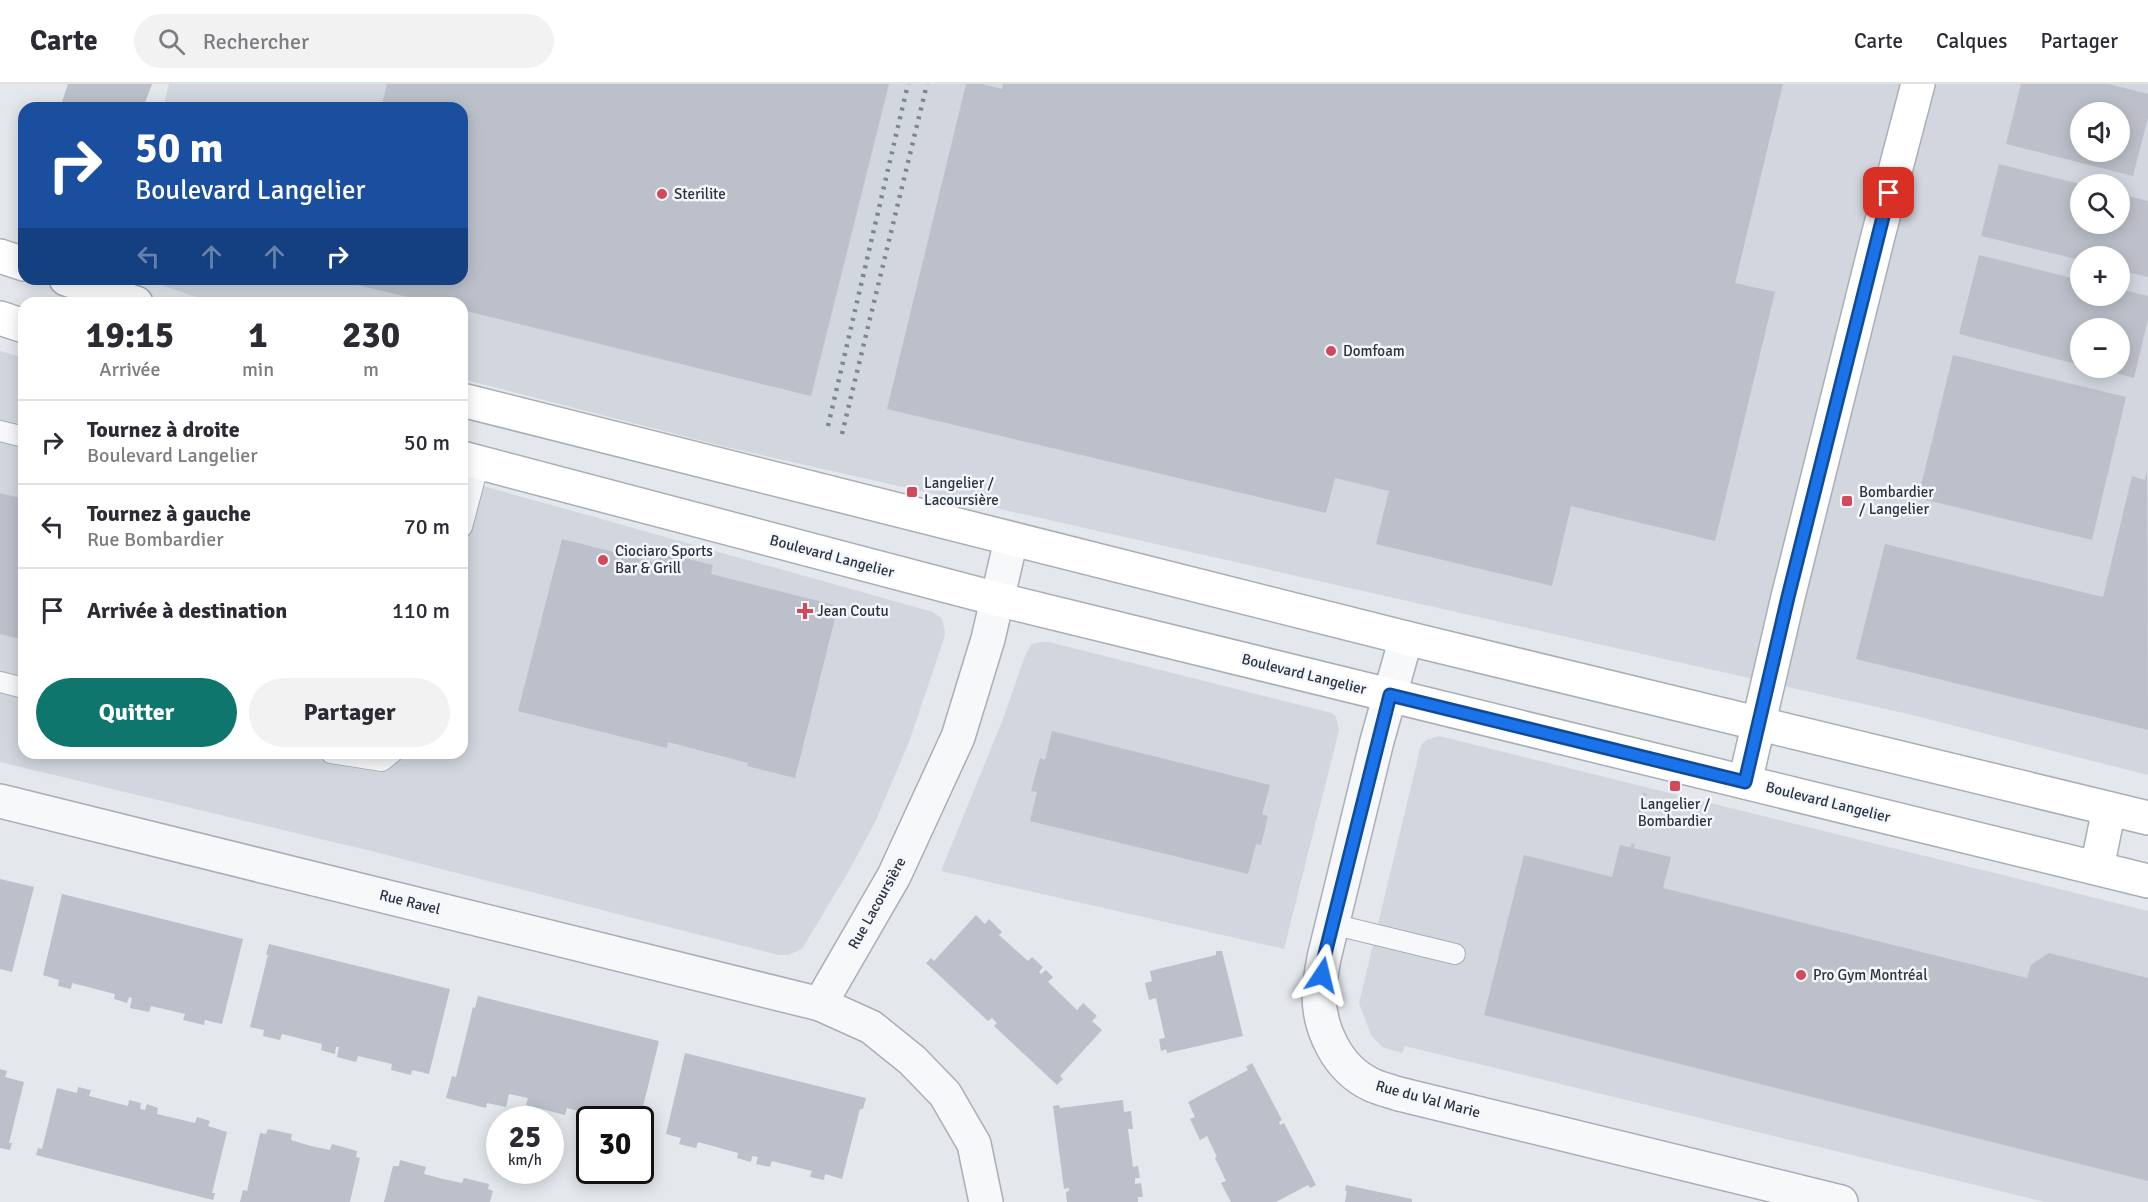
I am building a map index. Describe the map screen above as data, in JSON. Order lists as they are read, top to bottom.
{
  "streets": {
    "main road": ["Boulevard Langelier"],
    "street": ["Rue Ravel", "Rue Lacoursière", "Rue du Val Marie"]
  },
  "crossings": [
    ["Boulevard Langelier", "Rue Lacoursière"],
    ["Boulevard Langelier", "Rue du Val Marie"],
    ["Rue Ravel", "Rue Lacoursière"]
  ],
  "places": {
    "other": [
      "Sterilite",
      "Domfoam",
      "Ciociaro Sports Bar & Grill",
      "Pro Gym Montréal"
    ],
    "transit": ["Langelier / Lacoursière", "Bombardier / Langelier", "Langelier / Bombardier"],
    "health": ["Jean Coutu"]
  },
  "page": {
    "header": "Carte",
    "search": "Rechercher",
    "nav": ["Carte", "Calques", "Partager"],
    "map_buttons": ["+", "−"],
    "turn": ["50 m", "Boulevard Langelier"],
    "eta": [
      "19:15",
      "Arrivée",
      "1",
      "min",
      "230",
      "m"
    ],
    "list": [
      {
        "name": "Tournez à droite",
        "note": "Boulevard Langelier",
        "value": "50 m"
      },
      {
        "name": "Tournez à gauche",
        "note": "Rue Bombardier",
        "value": "70 m"
      },
      {
        "name": "Arrivée à destination",
        "value": "110 m"
      }
    ],
    "buttons": ["Quitter", "Partager"],
    "speed": "25 km/h",
    "limit": "30"
  }
}
